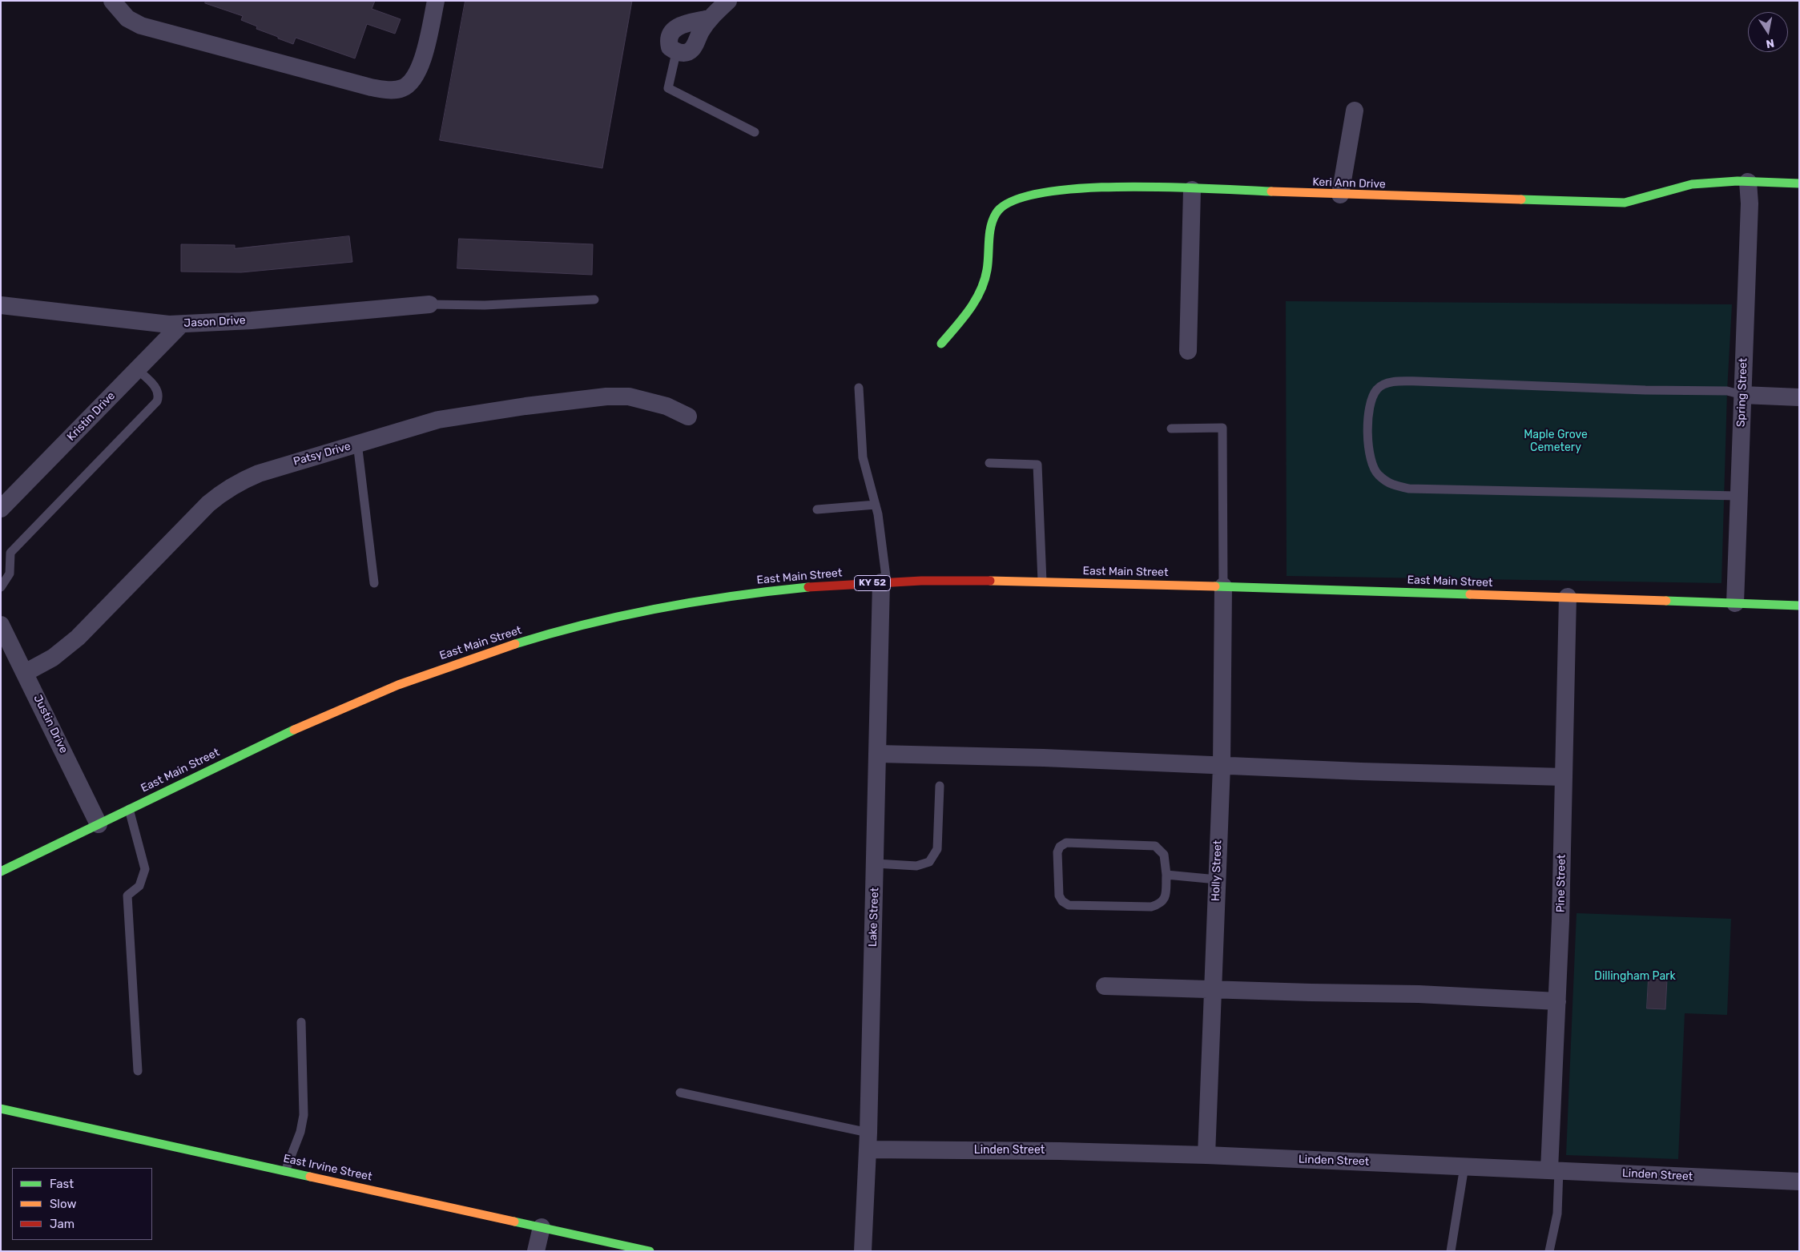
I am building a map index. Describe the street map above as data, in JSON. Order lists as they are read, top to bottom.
{
  "streets": {
    "main road": [
      "Keri Ann Drive",
      "East Main Street",
      "KY 52",
      "East Irvine Street"
    ],
    "street": [
      "Jason Drive",
      "Spring Street",
      "Kristin Drive",
      "Patsy Drive",
      "Justin Drive",
      "Holly Street",
      "Pine Street",
      "Lake Street",
      "Linden Street"
    ]
  },
  "crossings": [
    ["Keri Ann Drive", "Spring Street"],
    ["Jason Drive", "Kristin Drive"],
    ["Spring Street", "East Main Street"],
    ["Patsy Drive", "Justin Drive"],
    ["East Main Street", "Justin Drive"],
    ["East Main Street", "Holly Street"],
    ["East Main Street", "Pine Street"],
    ["East Main Street", "Lake Street"],
    ["Holly Street", "Linden Street"],
    ["Pine Street", "Linden Street"],
    ["Lake Street", "Linden Street"]
  ],
  "parks": ["Maple Grove Cemetery", "Dillingham Park"],
  "legend": ["Fast", "Slow", "Jam"],
  "north": "bottom"
}
